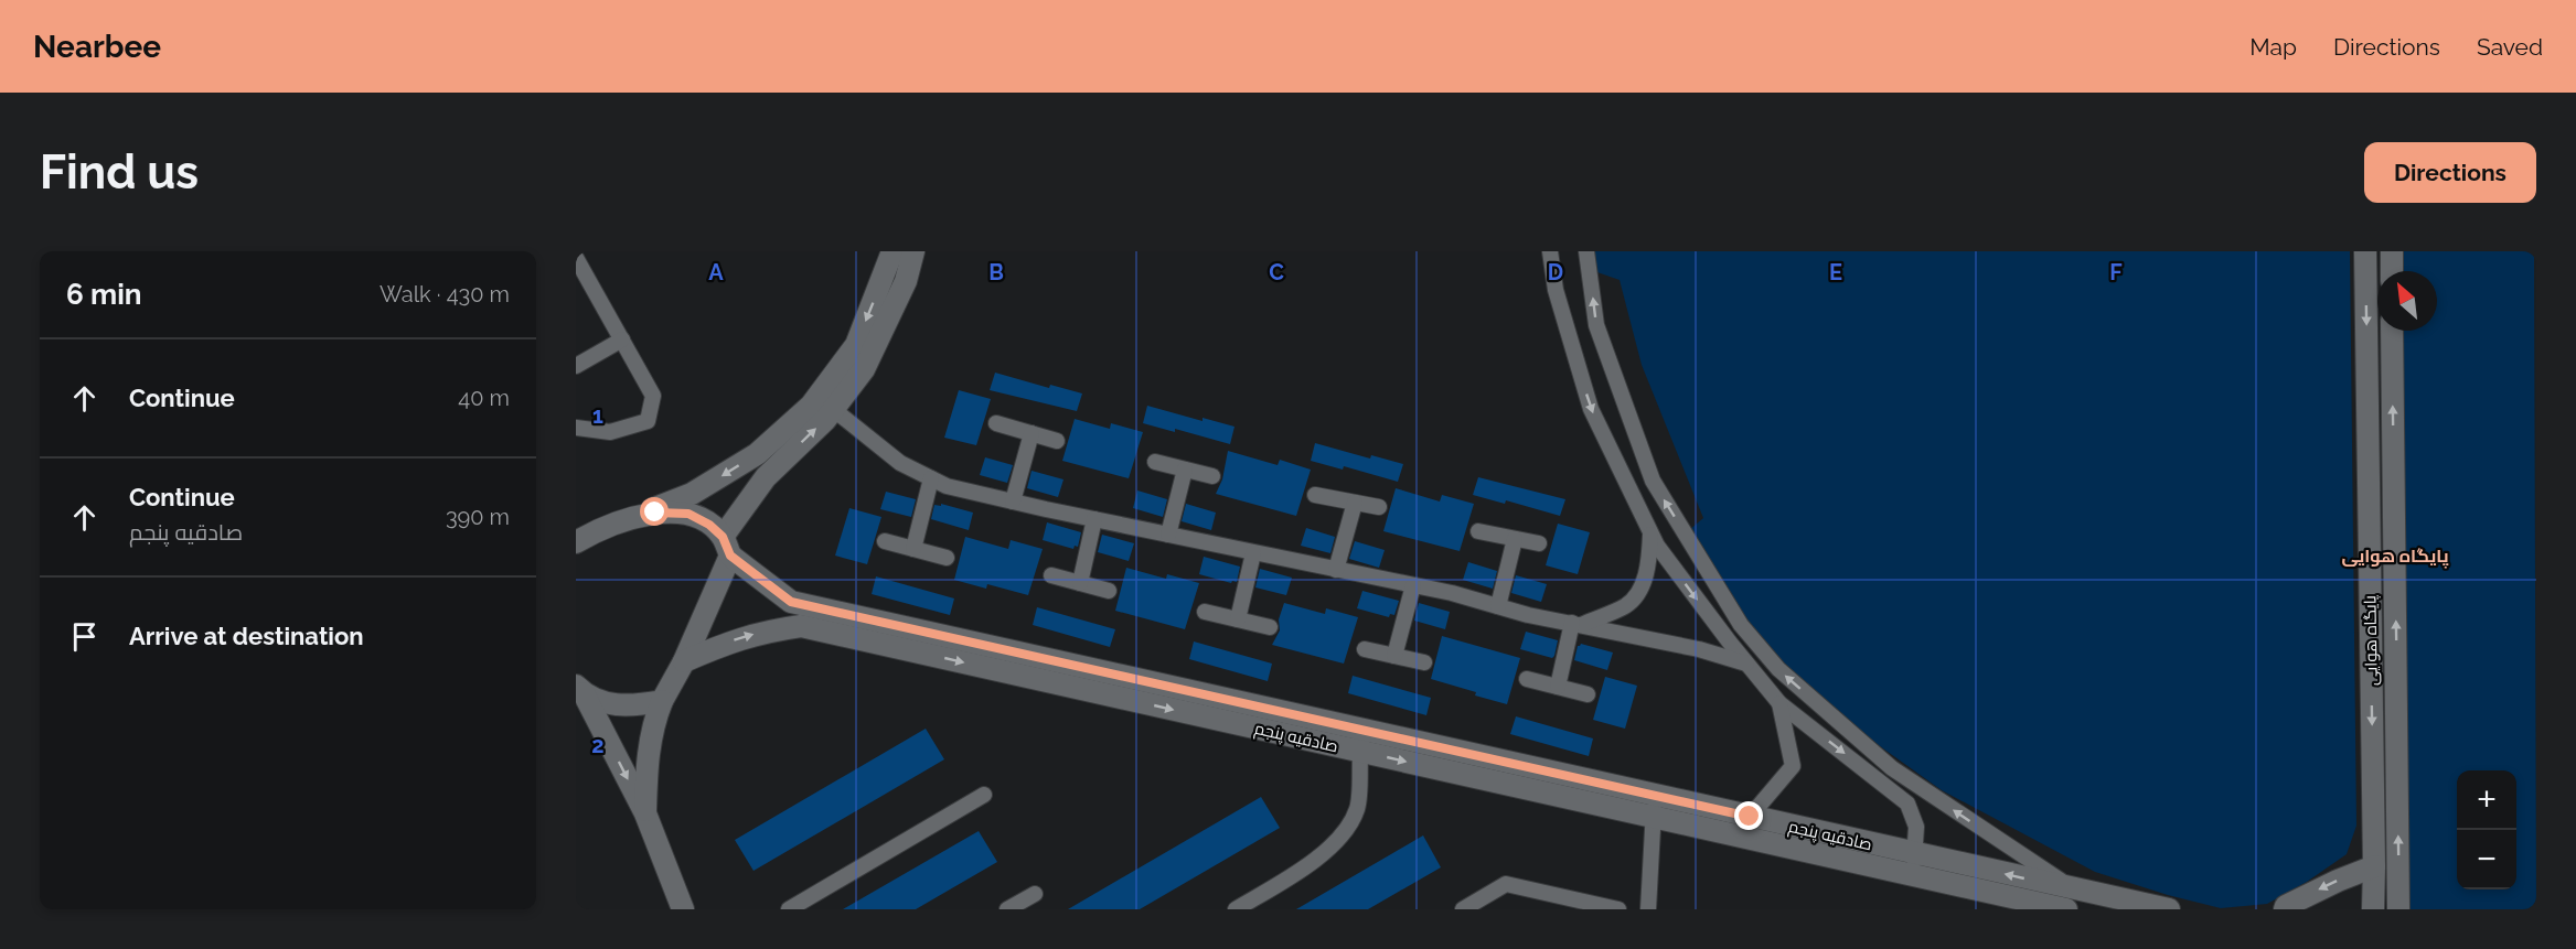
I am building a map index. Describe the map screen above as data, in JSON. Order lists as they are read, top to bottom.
{
  "streets": {
    "street": ["پایگاه هوایی", "صادقیه پنجم"]
  },
  "districts": ["پایگاه هوایی"],
  "north": "top left",
  "page": {
    "header": "Nearbee",
    "nav": ["Map", "Directions", "Saved"],
    "buttons": "Directions",
    "title": "Find us",
    "heading": ["6 min", "Walk · 430 m"],
    "list": [
      ["Continue", "40 m"],
      ["Continue", "صادقیه پنجم", "390 m"],
      "Arrive at destination"
    ],
    "map_buttons": ["+", "−"]
  },
  "grid": {
    "columns": [
      "A",
      "B",
      "C",
      "D",
      "E",
      "F"
    ],
    "rows": ["1", "2"]
  }
}
